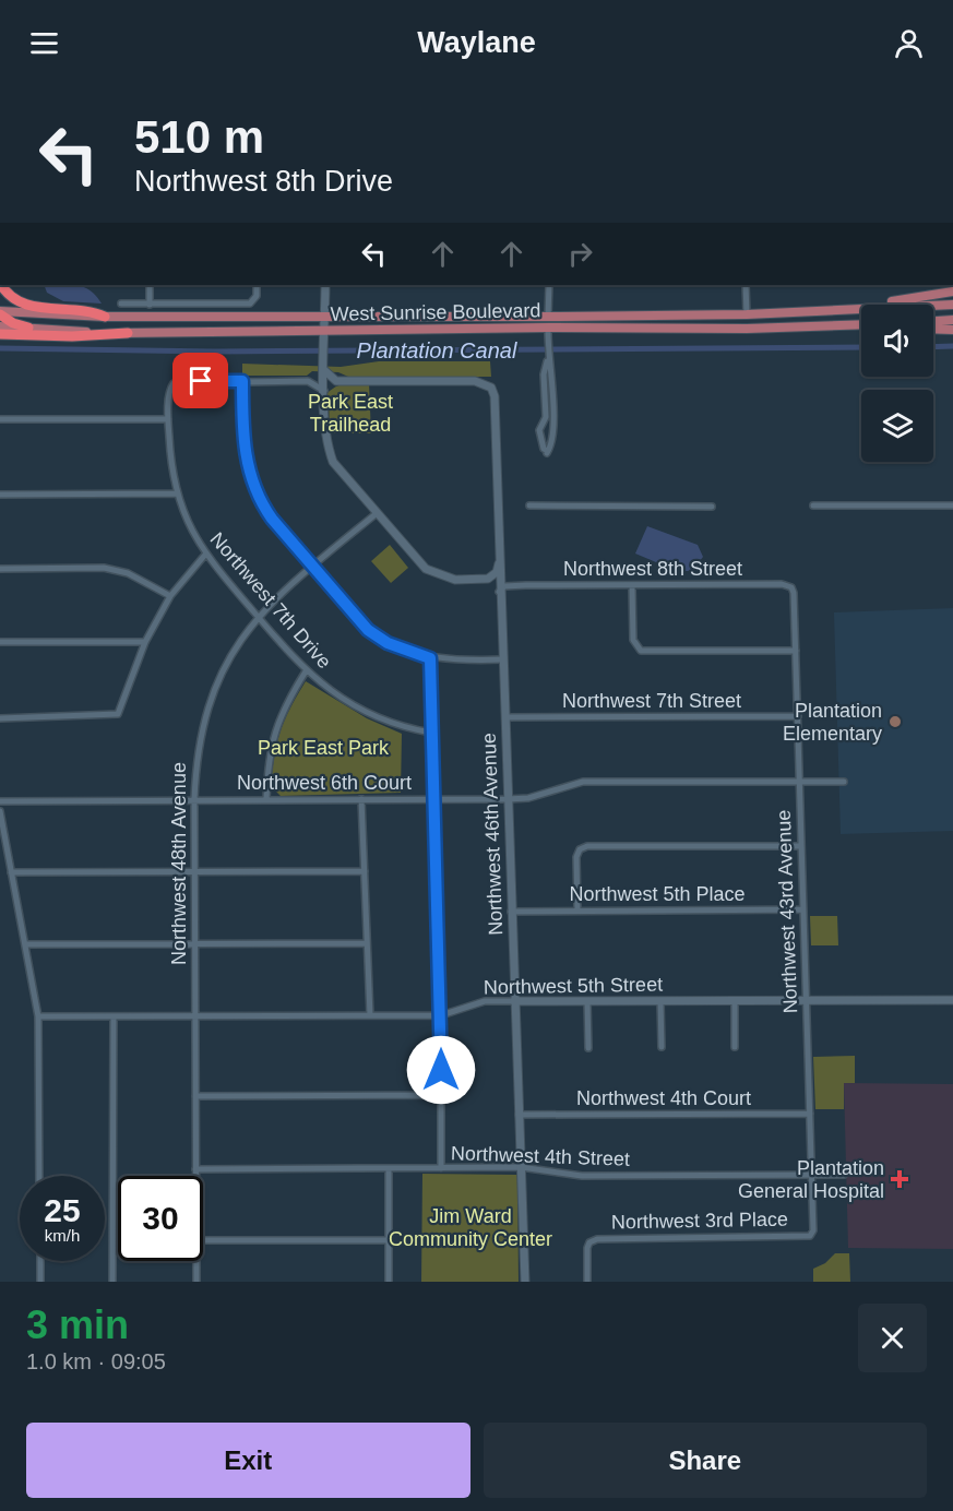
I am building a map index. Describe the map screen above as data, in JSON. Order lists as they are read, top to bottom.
{
  "streets": {
    "main road": ["West Sunrise Boulevard"],
    "street": [
      "Northwest 8th Street",
      "Northwest 7th Drive",
      "Northwest 7th Street",
      "Northwest 6th Court",
      "Northwest 46th Avenue",
      "Northwest 48th Avenue",
      "Northwest 5th Place",
      "Northwest 43rd Avenue",
      "Northwest 5th Street",
      "Northwest 4th Court",
      "Northwest 4th Street",
      "Northwest 3rd Place"
    ]
  },
  "crossings": [
    ["Northwest 8th Street", "Northwest 46th Avenue"],
    ["Northwest 8th Street", "Northwest 43rd Avenue"],
    ["Northwest 7th Drive", "Northwest 48th Avenue"],
    ["Northwest 7th Street", "Northwest 46th Avenue"],
    ["Northwest 7th Street", "Northwest 43rd Avenue"],
    ["Northwest 6th Court", "Northwest 46th Avenue"],
    ["Northwest 6th Court", "Northwest 48th Avenue"],
    ["Northwest 6th Court", "Northwest 43rd Avenue"],
    ["Northwest 46th Avenue", "Northwest 5th Place"],
    ["Northwest 46th Avenue", "Northwest 5th Street"],
    ["Northwest 46th Avenue", "Northwest 4th Court"],
    ["Northwest 46th Avenue", "Northwest 4th Street"],
    ["Northwest 48th Avenue", "Northwest 5th Street"],
    ["Northwest 48th Avenue", "Northwest 4th Street"],
    ["Northwest 5th Place", "Northwest 43rd Avenue"],
    ["Northwest 43rd Avenue", "Northwest 5th Street"],
    ["Northwest 43rd Avenue", "Northwest 4th Court"],
    ["Northwest 43rd Avenue", "Northwest 4th Street"],
    ["Northwest 43rd Avenue", "Northwest 3rd Place"]
  ],
  "water": ["Plantation Canal"],
  "parks": ["Park East Trailhead", "Park East Park", "Jim Ward Community Center"],
  "places": {
    "other": ["Plantation Elementary"],
    "health": ["Plantation General Hospital"]
  },
  "page": {
    "header": "Waylane",
    "turn": ["510 m", "Northwest 8th Drive"],
    "speed": "25 km/h",
    "limit": "30",
    "heading": ["3 min", "1.0 km · 09:05"],
    "buttons": ["Exit", "Share"]
  }
}
